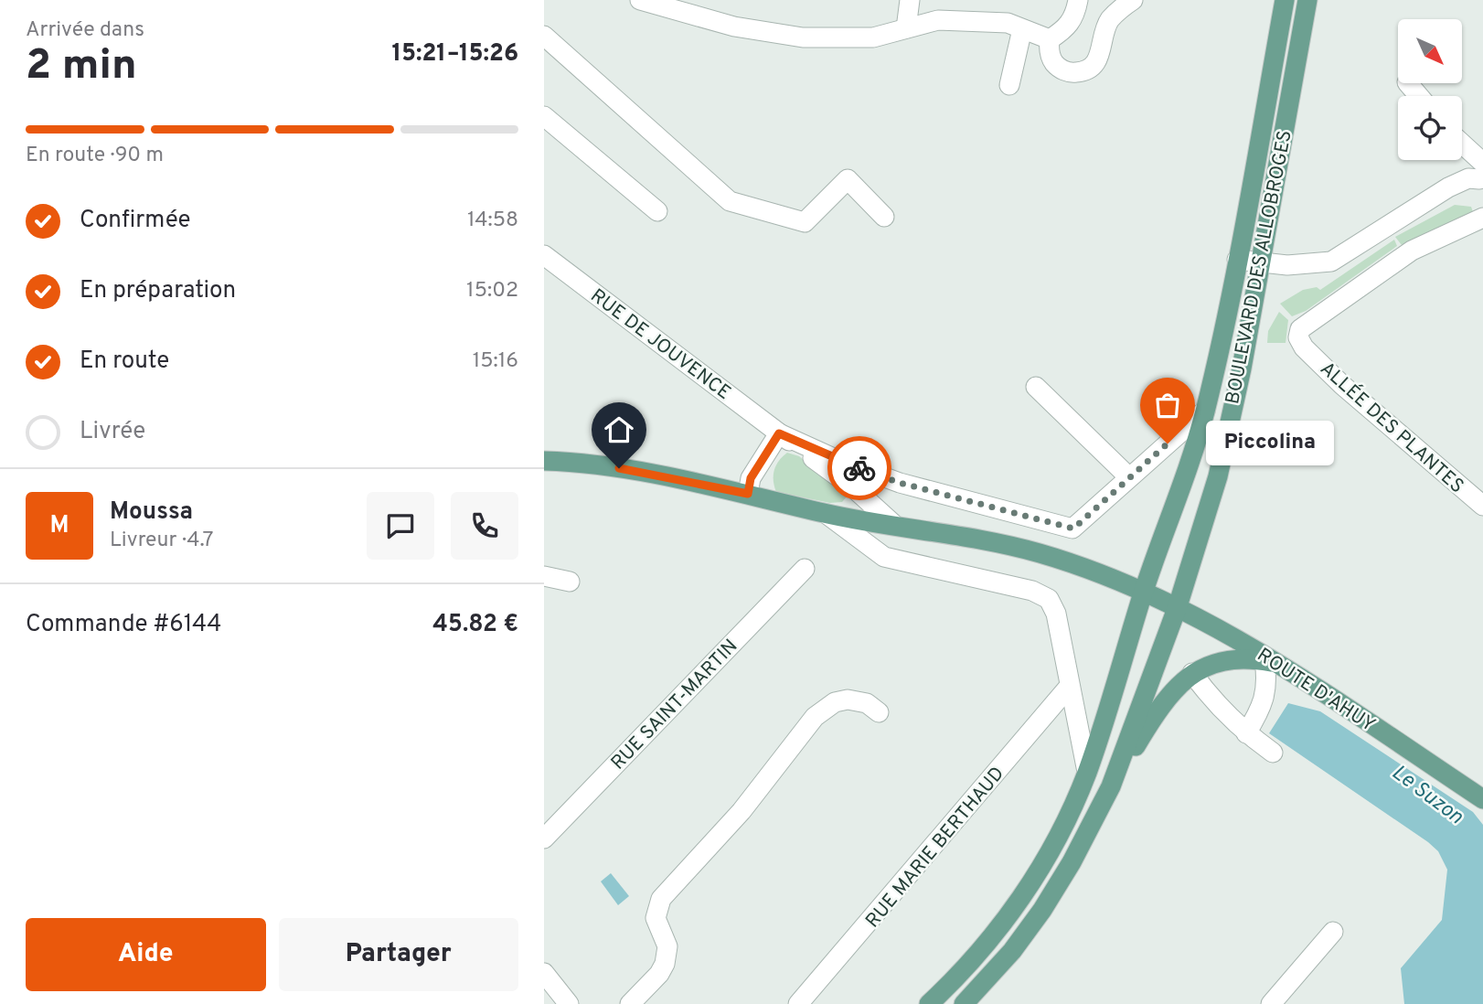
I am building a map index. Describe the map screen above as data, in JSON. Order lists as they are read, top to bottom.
{
  "streets": {
    "main road": ["BOULEVARD DES ALLOBROGES", "ROUTE D'AHUY"],
    "street": [
      "RUE DE JOUVENCE",
      "ALLÉE DES PLANTES",
      "RUE SAINT-MARTIN",
      "RUE MARIE BERTHAUD"
    ]
  },
  "crossings": [
    ["BOULEVARD DES ALLOBROGES", "RUE DE JOUVENCE"],
    ["BOULEVARD DES ALLOBROGES", "ROUTE D'AHUY"],
    ["RUE DE JOUVENCE", "ROUTE D'AHUY"]
  ],
  "water": ["Le Suzon"],
  "places": ["Piccolina"],
  "north": "bottom right",
  "page": {
    "heading": ["2 min", "Arrivée dans", "15:21–15:26"],
    "panel": [
      "Moussa",
      "Livreur · 4.7",
      "Commande #6144",
      "45.82 €"
    ],
    "bar": "En route · 90 m",
    "list": [
      ["Confirmée", "14:58"],
      ["En préparation", "15:02"],
      ["En route", "15:16"],
      "Livrée"
    ],
    "bubble": "Piccolina",
    "round": "M",
    "buttons": ["Aide", "Partager"]
  }
}
